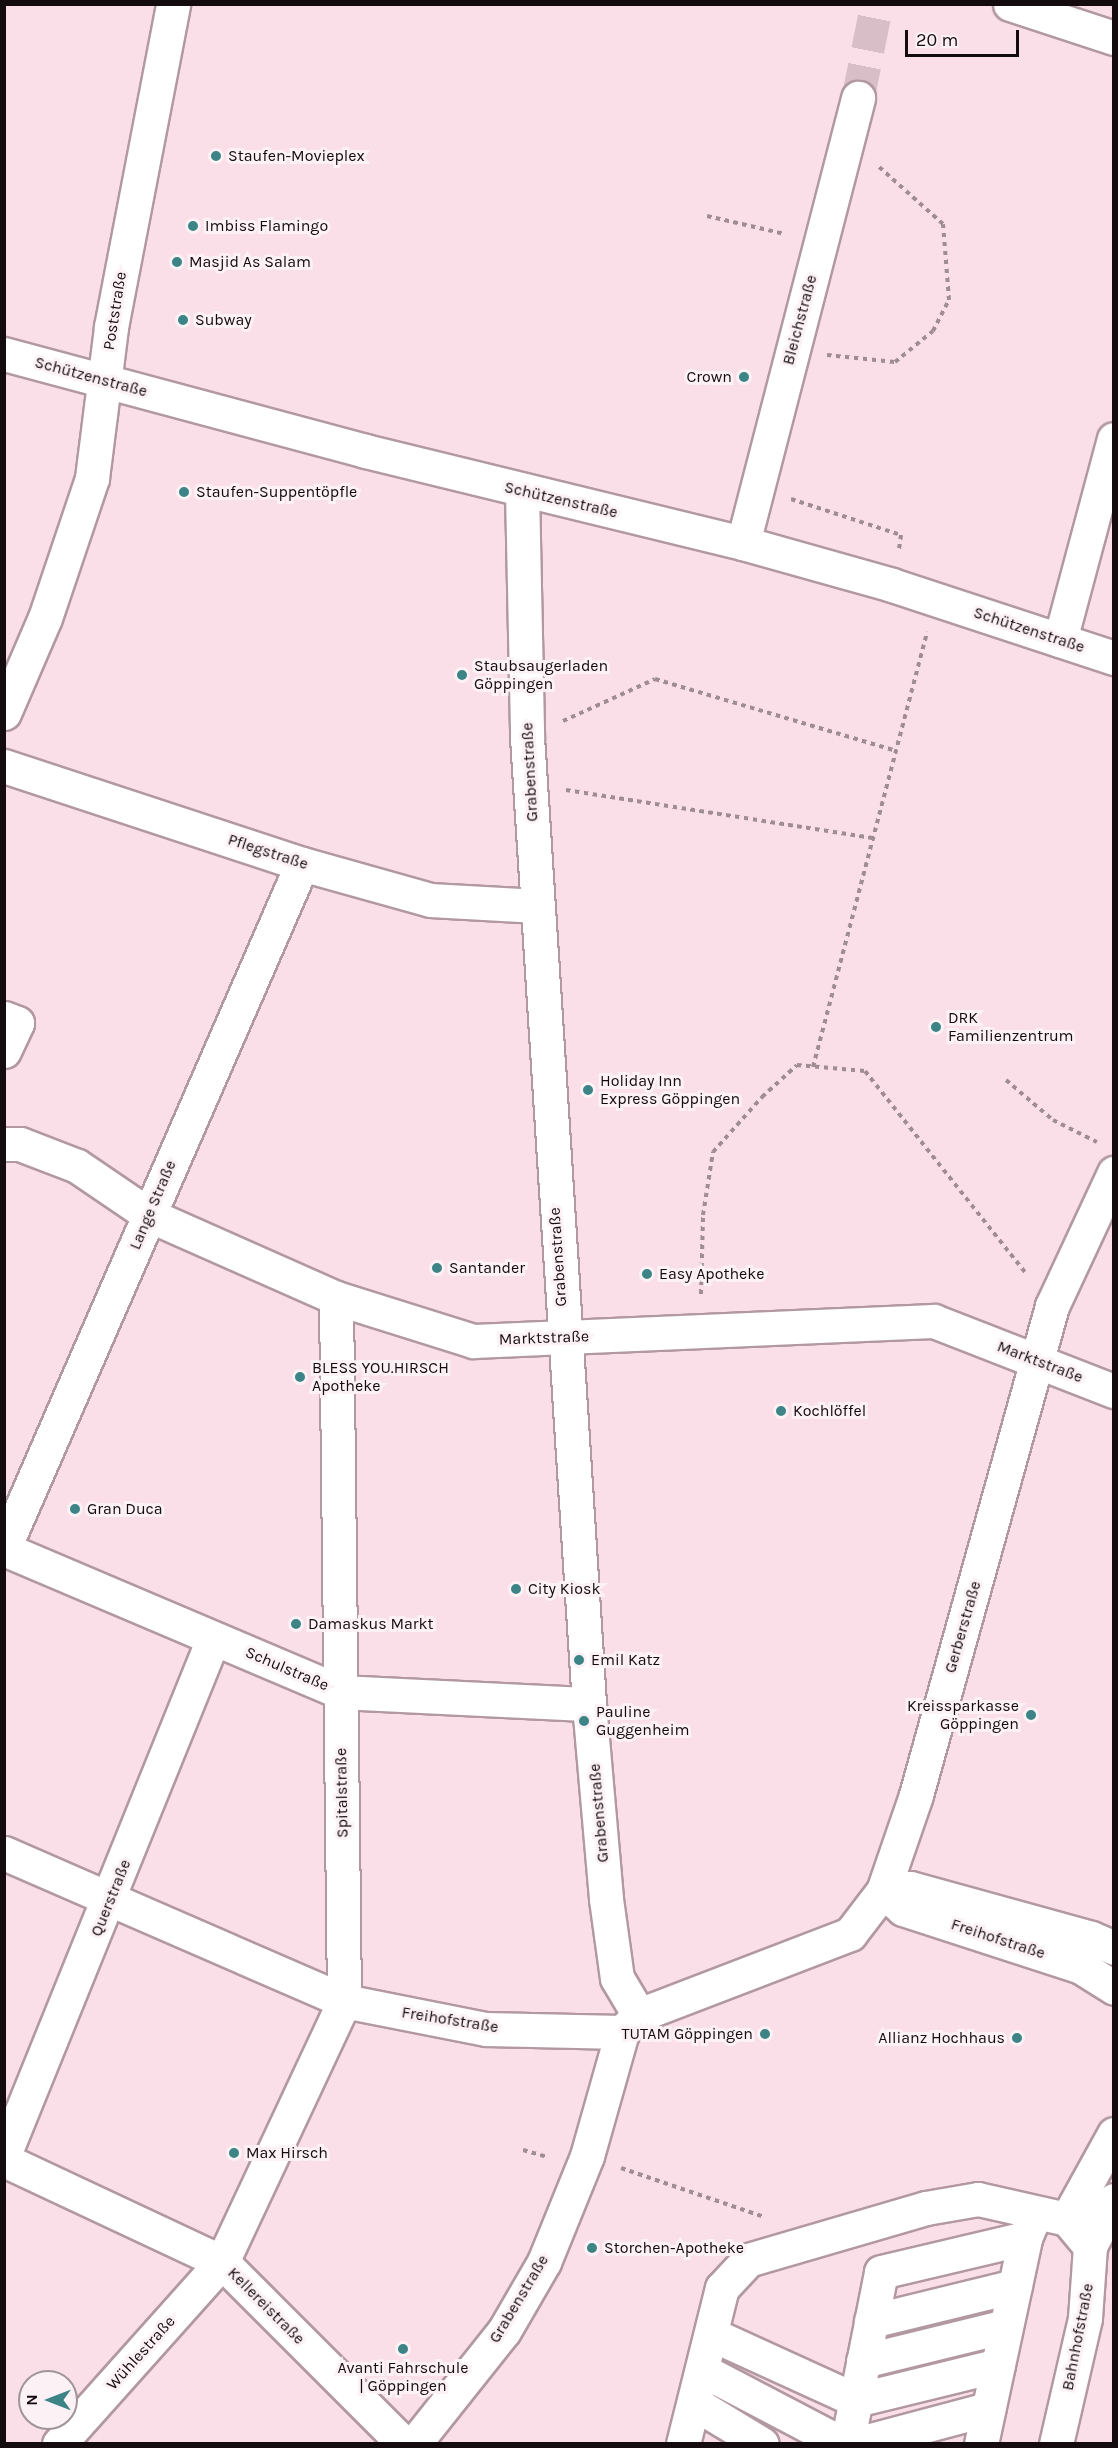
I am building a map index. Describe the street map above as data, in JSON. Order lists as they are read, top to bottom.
{
  "streets": {
    "street": [
      "Poststraße",
      "Bleichstraße",
      "Schützenstraße",
      "Grabenstraße",
      "Pflegstraße",
      "Lange Straße",
      "Marktstraße",
      "Gerberstraße",
      "Schulstraße",
      "Spitalstraße",
      "Querstraße",
      "Freihofstraße",
      "Kellereistraße",
      "Bahnhofstraße",
      "Wühlestraße"
    ]
  },
  "crossings": [
    ["Poststraße", "Schützenstraße"],
    ["Bleichstraße", "Schützenstraße"],
    ["Schützenstraße", "Grabenstraße"],
    ["Grabenstraße", "Pflegstraße"],
    ["Grabenstraße", "Marktstraße"],
    ["Grabenstraße", "Schulstraße"],
    ["Grabenstraße", "Freihofstraße"],
    ["Pflegstraße", "Lange Straße"],
    ["Lange Straße", "Marktstraße"],
    ["Lange Straße", "Schulstraße"],
    ["Marktstraße", "Gerberstraße"],
    ["Marktstraße", "Spitalstraße"],
    ["Gerberstraße", "Freihofstraße"],
    ["Schulstraße", "Spitalstraße"],
    ["Schulstraße", "Querstraße"],
    ["Spitalstraße", "Freihofstraße"],
    ["Spitalstraße", "Kellereistraße"],
    ["Spitalstraße", "Wühlestraße"],
    ["Querstraße", "Freihofstraße"],
    ["Kellereistraße", "Wühlestraße"]
  ],
  "places": [
    "Staufen-Movieplex",
    "Imbiss Flamingo",
    "Masjid As Salam",
    "Subway",
    "Crown",
    "Staufen-Suppentöpfle",
    "Staubsaugerladen Göppingen",
    "DRK Familienzentrum",
    "Holiday Inn Express Göppingen",
    "Santander",
    "Easy Apotheke",
    "BLESS YOU.HIRSCH Apotheke",
    "Kochlöffel",
    "Gran Duca",
    "City Kiosk",
    "Damaskus Markt",
    "Emil Katz",
    "Kreissparkasse Göppingen",
    "Pauline Guggenheim",
    "TUTAM Göppingen",
    "Allianz Hochhaus",
    "Max Hirsch",
    "Storchen-Apotheke",
    "Avanti Fahrschule | Göppingen"
  ],
  "scale_bar": "20 m",
  "north": "left"
}
